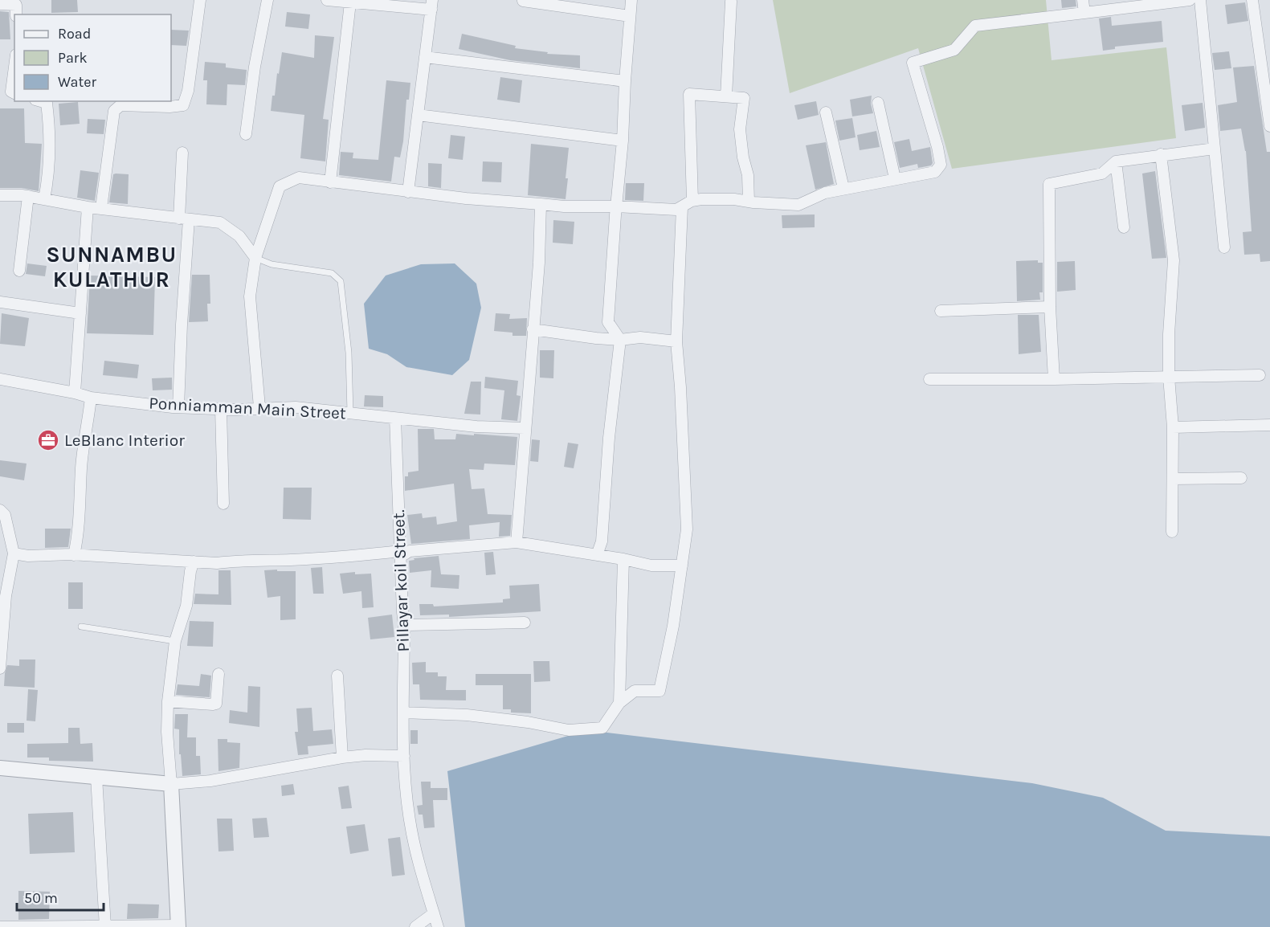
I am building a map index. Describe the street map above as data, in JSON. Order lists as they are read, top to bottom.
{
  "streets": {
    "street": ["Ponniamman Main Street", "Pillayar koil Street."]
  },
  "crossings": [
    ["Ponniamman Main Street", "Pillayar koil Street."]
  ],
  "districts": ["SUNNAMBU KULATHUR"],
  "places": {
    "office": ["LeBlanc Interior"]
  },
  "legend": ["Road", "Park", "Water"],
  "scale_bar": "50 m"
}
